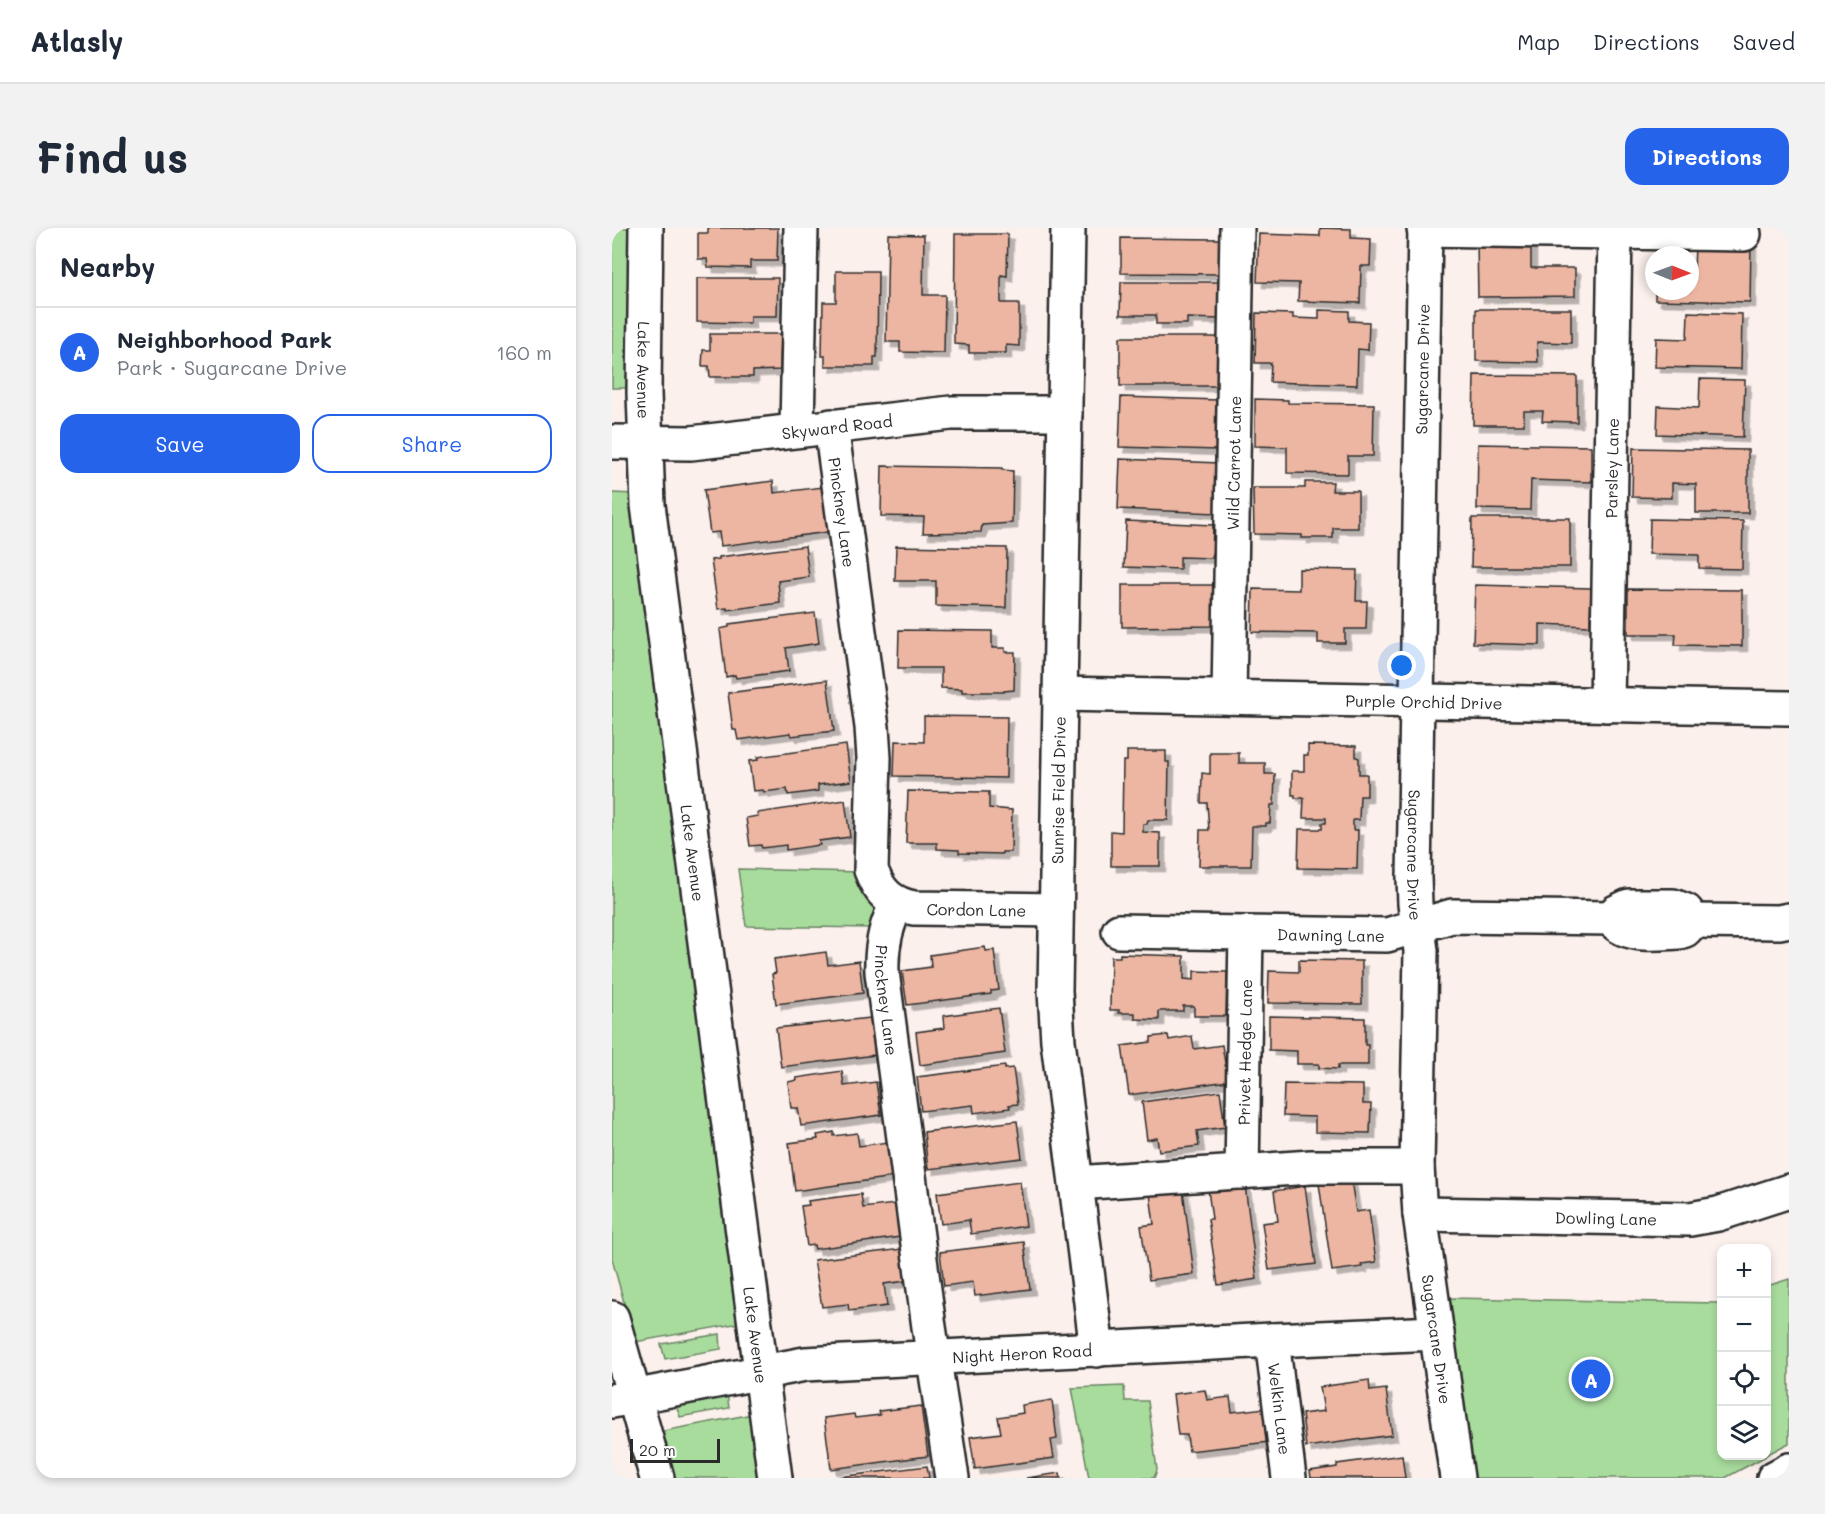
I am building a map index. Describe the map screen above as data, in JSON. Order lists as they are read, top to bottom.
{
  "streets": {
    "street": [
      "Sugarcane Drive",
      "Lake Avenue",
      "Skyward Road",
      "Wild Carrot Lane",
      "Parsley Lane",
      "Pinckney Lane",
      "Purple Orchid Drive",
      "Sunrise Field Drive",
      "Cordon Lane",
      "Dawning Lane",
      "Privet Hedge Lane",
      "Dowling Lane",
      "Night Heron Road",
      "Welkin Lane"
    ]
  },
  "crossings": [
    ["Sugarcane Drive", "Purple Orchid Drive"],
    ["Sugarcane Drive", "Dawning Lane"],
    ["Sugarcane Drive", "Dowling Lane"],
    ["Sugarcane Drive", "Night Heron Road"],
    ["Lake Avenue", "Skyward Road"],
    ["Lake Avenue", "Night Heron Road"],
    ["Skyward Road", "Pinckney Lane"],
    ["Skyward Road", "Sunrise Field Drive"],
    ["Wild Carrot Lane", "Purple Orchid Drive"],
    ["Parsley Lane", "Purple Orchid Drive"],
    ["Pinckney Lane", "Cordon Lane"],
    ["Pinckney Lane", "Night Heron Road"],
    ["Purple Orchid Drive", "Sunrise Field Drive"],
    ["Sunrise Field Drive", "Cordon Lane"],
    ["Sunrise Field Drive", "Night Heron Road"],
    ["Dawning Lane", "Privet Hedge Lane"],
    ["Night Heron Road", "Welkin Lane"]
  ],
  "scale_bar": "20 m",
  "north": "right",
  "page": {
    "header": "Atlasly",
    "nav": ["Map", "Directions", "Saved"],
    "buttons": [
      "Directions",
      ["Save", "Share"]
    ],
    "title": "Find us",
    "heading": "Nearby",
    "list": [
      {
        "mark": "A",
        "name": "Neighborhood Park",
        "note": "Park · Sugarcane Drive",
        "value": "160 m"
      }
    ],
    "map_buttons": ["+", "−"],
    "pins": "A",
    "scale": "20 m"
  }
}
